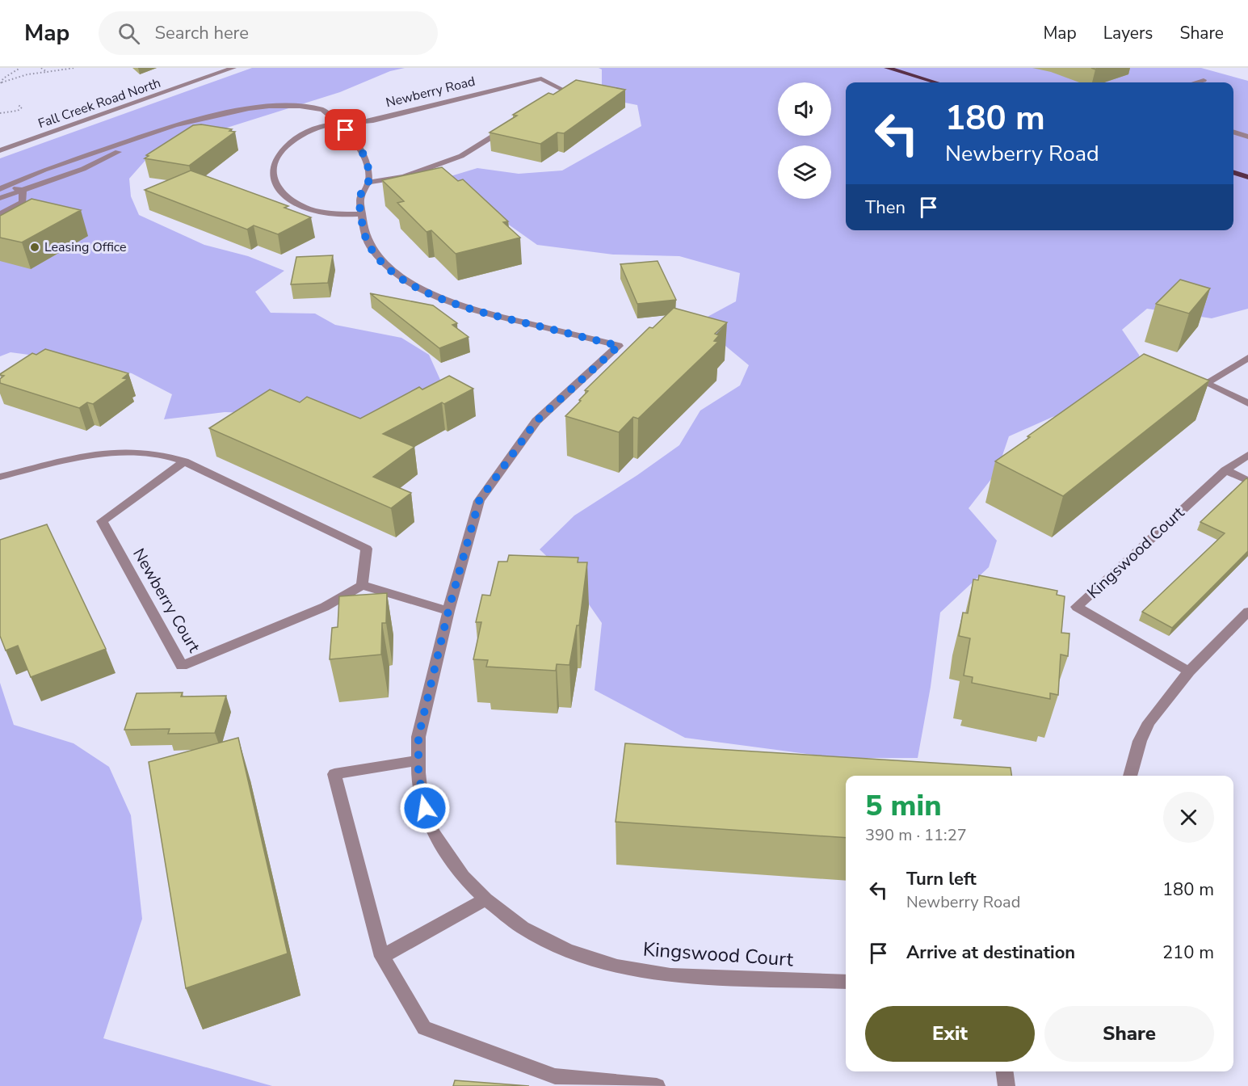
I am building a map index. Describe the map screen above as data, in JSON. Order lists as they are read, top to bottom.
{
  "streets": {
    "street": [
      "Newberry Road",
      "Fall Creek Road North",
      "Kingswood Court",
      "Newberry Court"
    ]
  },
  "places": ["Leasing Office"],
  "page": {
    "header": "Map",
    "search": "Search here",
    "nav": ["Map", "Layers", "Share"],
    "turn": ["180 m", "Newberry Road"],
    "then": "Then",
    "heading": ["5 min", "390 m · 11:27"],
    "list": [
      {
        "name": "Turn left",
        "note": "Newberry Road",
        "value": "180 m"
      },
      {
        "name": "Arrive at destination",
        "value": "210 m"
      }
    ],
    "buttons": ["Exit", "Share"]
  }
}
